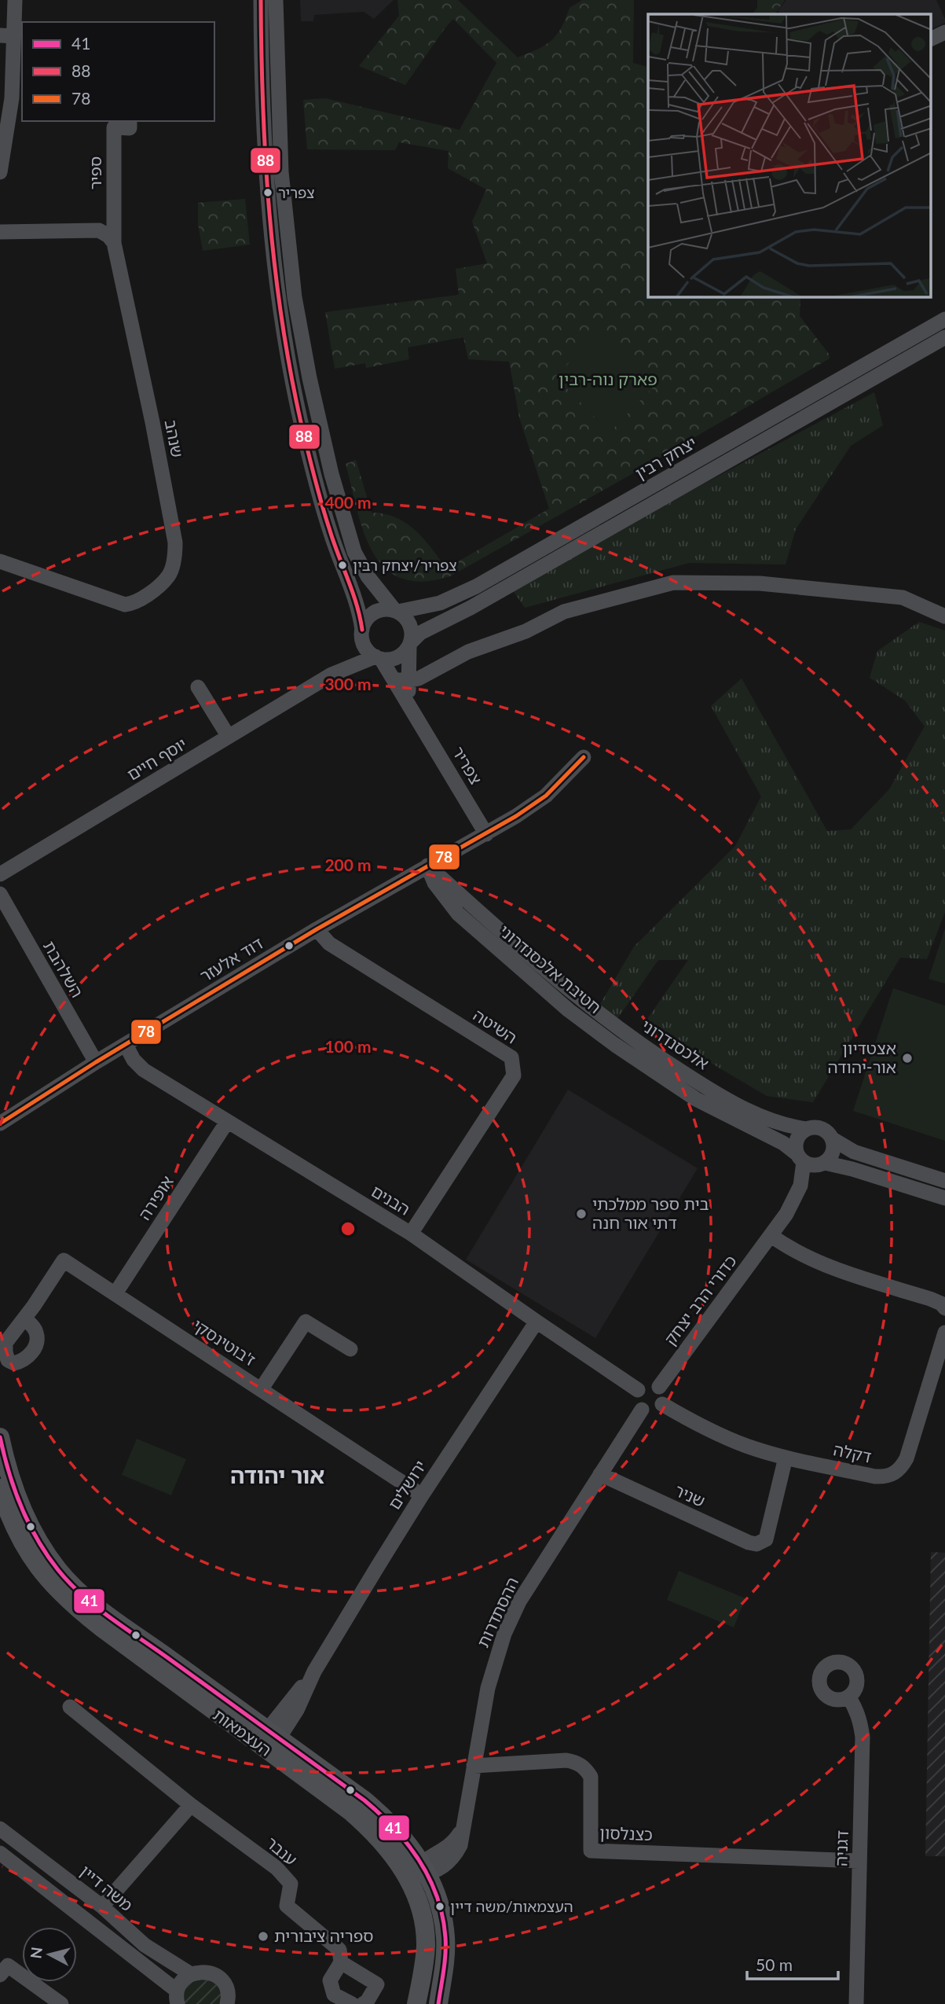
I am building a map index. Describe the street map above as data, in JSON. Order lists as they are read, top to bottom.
{
  "streets": {
    "main road": ["העצמאות"],
    "street": [
      "ספיר",
      "שנהב",
      "יצחק רבין",
      "יוסף חיים",
      "צפריר",
      "דוד אלעזר",
      "השלהבת",
      "חטיבת אלכסנדרוני",
      "השיטה",
      "אלכסנדרוני",
      "אופירה",
      "הבנים",
      "כדורי הרב יצחק",
      "ז'בוטינסקי",
      "דקלה",
      "ירושלים",
      "שניר",
      "ההסתדרות",
      "כצנלסון",
      "דגניה",
      "ענבר",
      "משה דיין"
    ]
  },
  "crossings": [
    ["ספיר", "שנהב"],
    ["יצחק רבין", "יוסף חיים"],
    ["יצחק רבין", "צפריר"],
    ["יוסף חיים", "צפריר"],
    ["צפריר", "דוד אלעזר"],
    ["דוד אלעזר", "השלהבת"],
    ["דוד אלעזר", "חטיבת אלכסנדרוני"],
    ["דוד אלעזר", "השיטה"],
    ["דוד אלעזר", "הבנים"],
    ["חטיבת אלכסנדרוני", "אלכסנדרוני"],
    ["השיטה", "הבנים"],
    ["אופירה", "הבנים"],
    ["אופירה", "ז'בוטינסקי"],
    ["הבנים", "כדורי הרב יצחק"],
    ["הבנים", "דקלה"],
    ["הבנים", "ירושלים"],
    ["הבנים", "ההסתדרות"],
    ["כדורי הרב יצחק", "דקלה"],
    ["כדורי הרב יצחק", "ההסתדרות"],
    ["ז'בוטינסקי", "ירושלים"],
    ["דקלה", "שניר"],
    ["דקלה", "ההסתדרות"],
    ["ירושלים", "העצמאות"],
    ["שניר", "ההסתדרות"],
    ["ההסתדרות", "העצמאות"],
    ["ההסתדרות", "כצנלסון"],
    ["כצנלסון", "דגניה"]
  ],
  "districts": ["אור יהודה"],
  "parks": ["פארק נוה-רבין"],
  "places": [
    "צפריר",
    "צפריר/יצחק רבין",
    "אצטדיון אור-יהודה",
    "בית ספר ממלכתי דתי אור חנה",
    "העצמאות/משה דיין",
    "ספריה ציבורית"
  ],
  "lines": ["transit line 88", "transit line 78", "transit line 41"],
  "legend": ["41", "88", "78"],
  "scale_bar": "50 m",
  "north": "left",
  "rings": [
    "400 m",
    "300 m",
    "200 m",
    "100 m"
  ]
}
